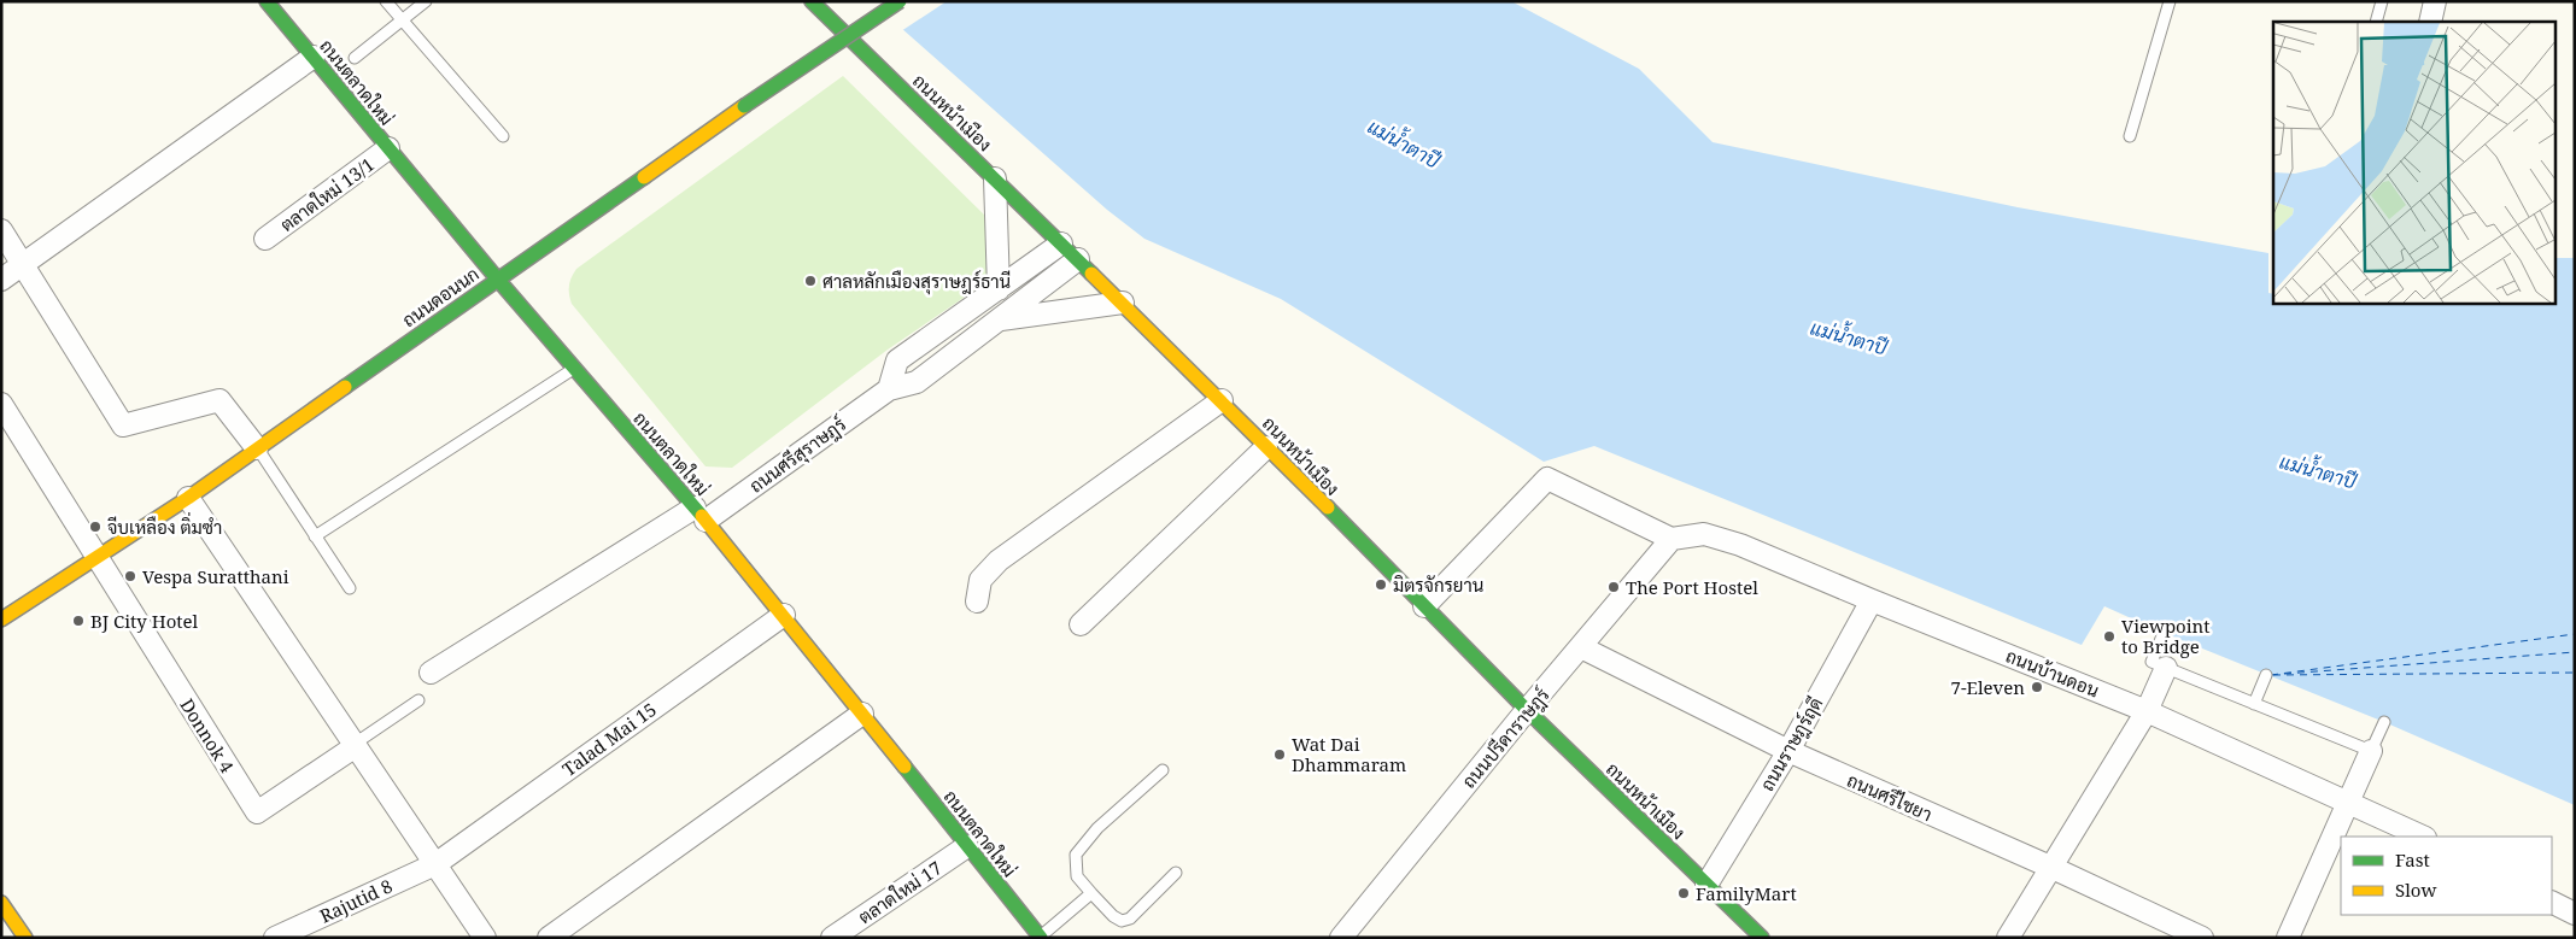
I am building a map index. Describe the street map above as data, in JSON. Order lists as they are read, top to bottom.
{
  "streets": {
    "main road": ["ถนนตลาดใหม่", "ถนนหน้าเมือง", "ถนนดอนนก"],
    "street": [
      "ตลาดใหม่ 13/1",
      "ถนนศรีสุราษฎร์",
      "ถนนบ้านดอน",
      "Donnok 4",
      "ถนนปรีดาราษฎร์",
      "Talad Mai 15",
      "ถนนราษฎร์ฤดี",
      "ถนนศรีไชยา",
      "ตลาดใหม่ 17",
      "Rajutid 8"
    ]
  },
  "crossings": [
    ["ถนนตลาดใหม่", "ตลาดใหม่ 13/1"],
    ["ถนนตลาดใหม่", "ถนนดอนนก"],
    ["ถนนตลาดใหม่", "ถนนศรีสุราษฎร์"],
    ["ถนนตลาดใหม่", "Talad Mai 15"],
    ["ถนนตลาดใหม่", "ตลาดใหม่ 17"],
    ["ถนนหน้าเมือง", "ถนนศรีสุราษฎร์"],
    ["ถนนหน้าเมือง", "ถนนปรีดาราษฎร์"],
    ["ถนนหน้าเมือง", "ถนนราษฎร์ฤดี"],
    ["ถนนดอนนก", "Donnok 4"],
    ["ถนนบ้านดอน", "ถนนปรีดาราษฎร์"],
    ["ถนนบ้านดอน", "ถนนราษฎร์ฤดี"],
    ["ถนนปรีดาราษฎร์", "ถนนศรีไชยา"],
    ["Talad Mai 15", "Rajutid 8"],
    ["ถนนราษฎร์ฤดี", "ถนนศรีไชยา"]
  ],
  "water": ["แม่น้ำตาปี"],
  "places": [
    "ศาลหลักเมืองสุราษฎร์ธานี",
    "จีบเหลือง ติ่มซำ",
    "Vespa Suratthani",
    "มิตรจักรยาน",
    "The Port Hostel",
    "BJ City Hotel",
    "Viewpoint to Bridge",
    "7-Eleven",
    "Wat Dai Dhammaram",
    "FamilyMart"
  ],
  "legend": ["Fast", "Slow"]
}
